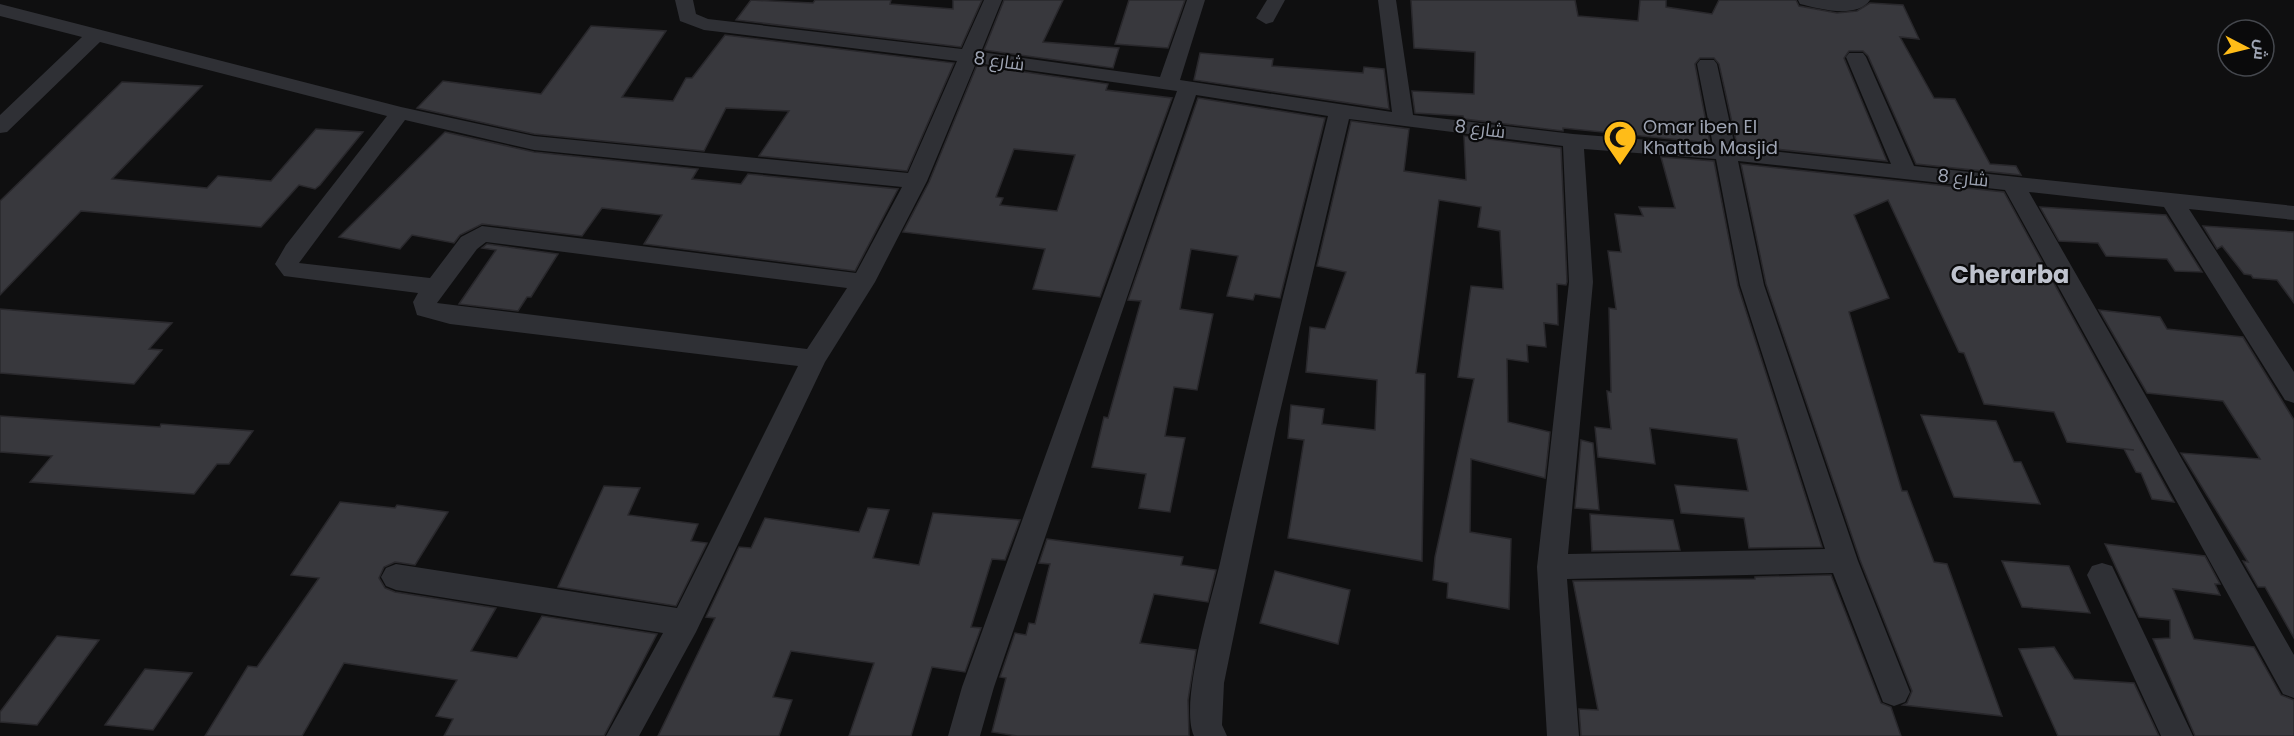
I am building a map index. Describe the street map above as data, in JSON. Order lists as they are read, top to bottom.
{
  "streets": {
    "street": ["شارع 8"]
  },
  "districts": ["Cherarba"],
  "places": {
    "mosque": ["Omar iben El Khattab Masjid"]
  },
  "north": "right"
}
